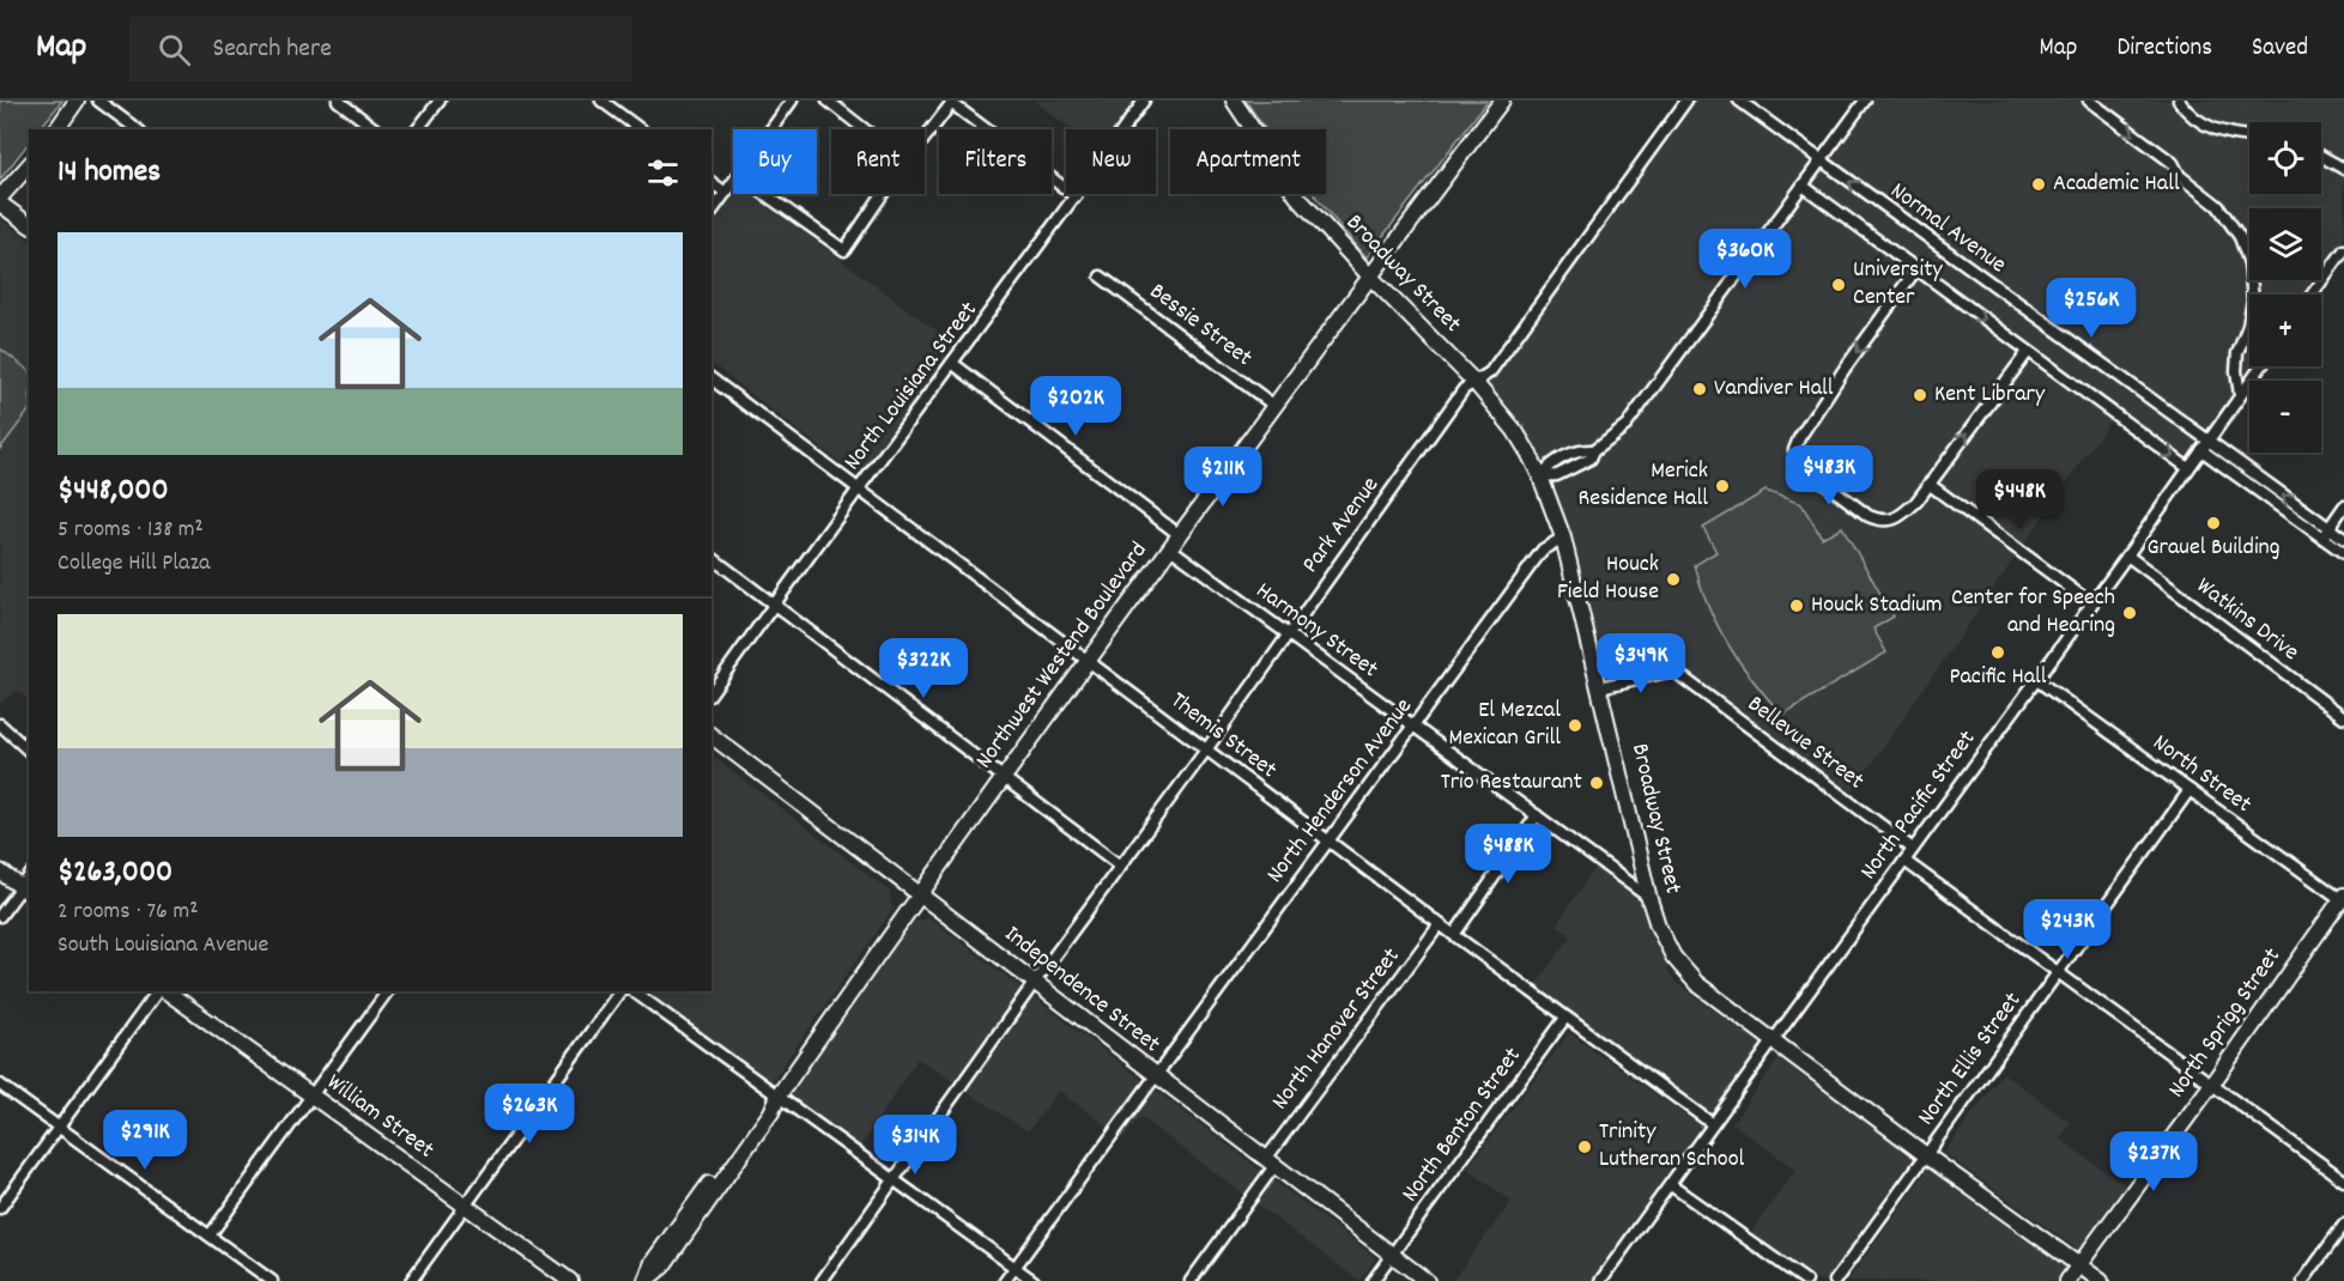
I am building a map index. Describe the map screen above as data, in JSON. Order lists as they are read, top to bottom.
{
  "streets": {
    "main road": [
      "Broadway Street",
      "Northwest Westend Boulevard",
      "Independence Street",
      "North Sprigg Street",
      "William Street"
    ],
    "street": [
      "Normal Avenue",
      "Bessie Street",
      "North Louisiana Street",
      "Park Avenue",
      "Watkins Drive",
      "Harmony Street",
      "Themis Street",
      "Bellevue Street",
      "North Street",
      "North Henderson Avenue",
      "North Pacific Street",
      "North Hanover Street",
      "North Ellis Street",
      "North Benton Street"
    ]
  },
  "crossings": [
    ["Normal Avenue", "North Pacific Street"],
    ["Broadway Street", "Park Avenue"],
    ["Broadway Street", "Harmony Street"],
    ["Broadway Street", "Northwest Westend Boulevard"],
    ["Broadway Street", "North Henderson Avenue"],
    ["Broadway Street", "North Pacific Street"],
    ["Broadway Street", "North Sprigg Street"],
    ["Broadway Street", "North Ellis Street"],
    ["Bessie Street", "Northwest Westend Boulevard"],
    ["North Louisiana Street", "Themis Street"],
    ["Park Avenue", "Harmony Street"],
    ["Park Avenue", "Themis Street"],
    ["Park Avenue", "Independence Street"],
    ["Watkins Drive", "North Pacific Street"],
    ["Harmony Street", "Northwest Westend Boulevard"],
    ["Harmony Street", "North Henderson Avenue"],
    ["Northwest Westend Boulevard", "Themis Street"],
    ["Northwest Westend Boulevard", "Independence Street"],
    ["Themis Street", "North Henderson Avenue"],
    ["Themis Street", "North Pacific Street"],
    ["Themis Street", "North Hanover Street"],
    ["Themis Street", "North Benton Street"],
    ["Bellevue Street", "North Pacific Street"],
    ["North Street", "North Pacific Street"],
    ["North Street", "North Sprigg Street"],
    ["North Street", "North Ellis Street"],
    ["North Henderson Avenue", "Independence Street"],
    ["Independence Street", "North Hanover Street"],
    ["Independence Street", "North Benton Street"]
  ],
  "places": [
    "Academic Hall",
    "University Center",
    "Vandiver Hall",
    "Kent Library",
    "Merick Residence Hall",
    "Grauel Building",
    "Houck Field House",
    "Houck Stadium",
    "Center for Speech and Hearing",
    "Pacific Hall",
    "El Mezcal Mexican Grill",
    "Trio Restaurant",
    "Trinity Lutheran School"
  ],
  "page": {
    "header": "Map",
    "search": "Search here",
    "nav": ["Map", "Directions", "Saved"],
    "map_buttons": ["+", "−"],
    "chip": [
      "Buy",
      "Rent",
      "Filters",
      "New",
      "Apartment"
    ],
    "heading": "14 homes",
    "list": [
      {
        "name": "$448,000",
        "note": "5 rooms · 138 m² · College Hill Plaza"
      },
      {
        "name": "$263,000",
        "note": "2 rooms · 76 m² · South Louisiana Avenue"
      }
    ],
    "price": [
      "$360K",
      "$256K",
      "$202K",
      "$483K",
      "$211K",
      "$448K",
      "$349K",
      "$322K",
      "$488K",
      "$243K",
      "$263K",
      "$291K",
      "$314K",
      "$237K"
    ]
  }
}
